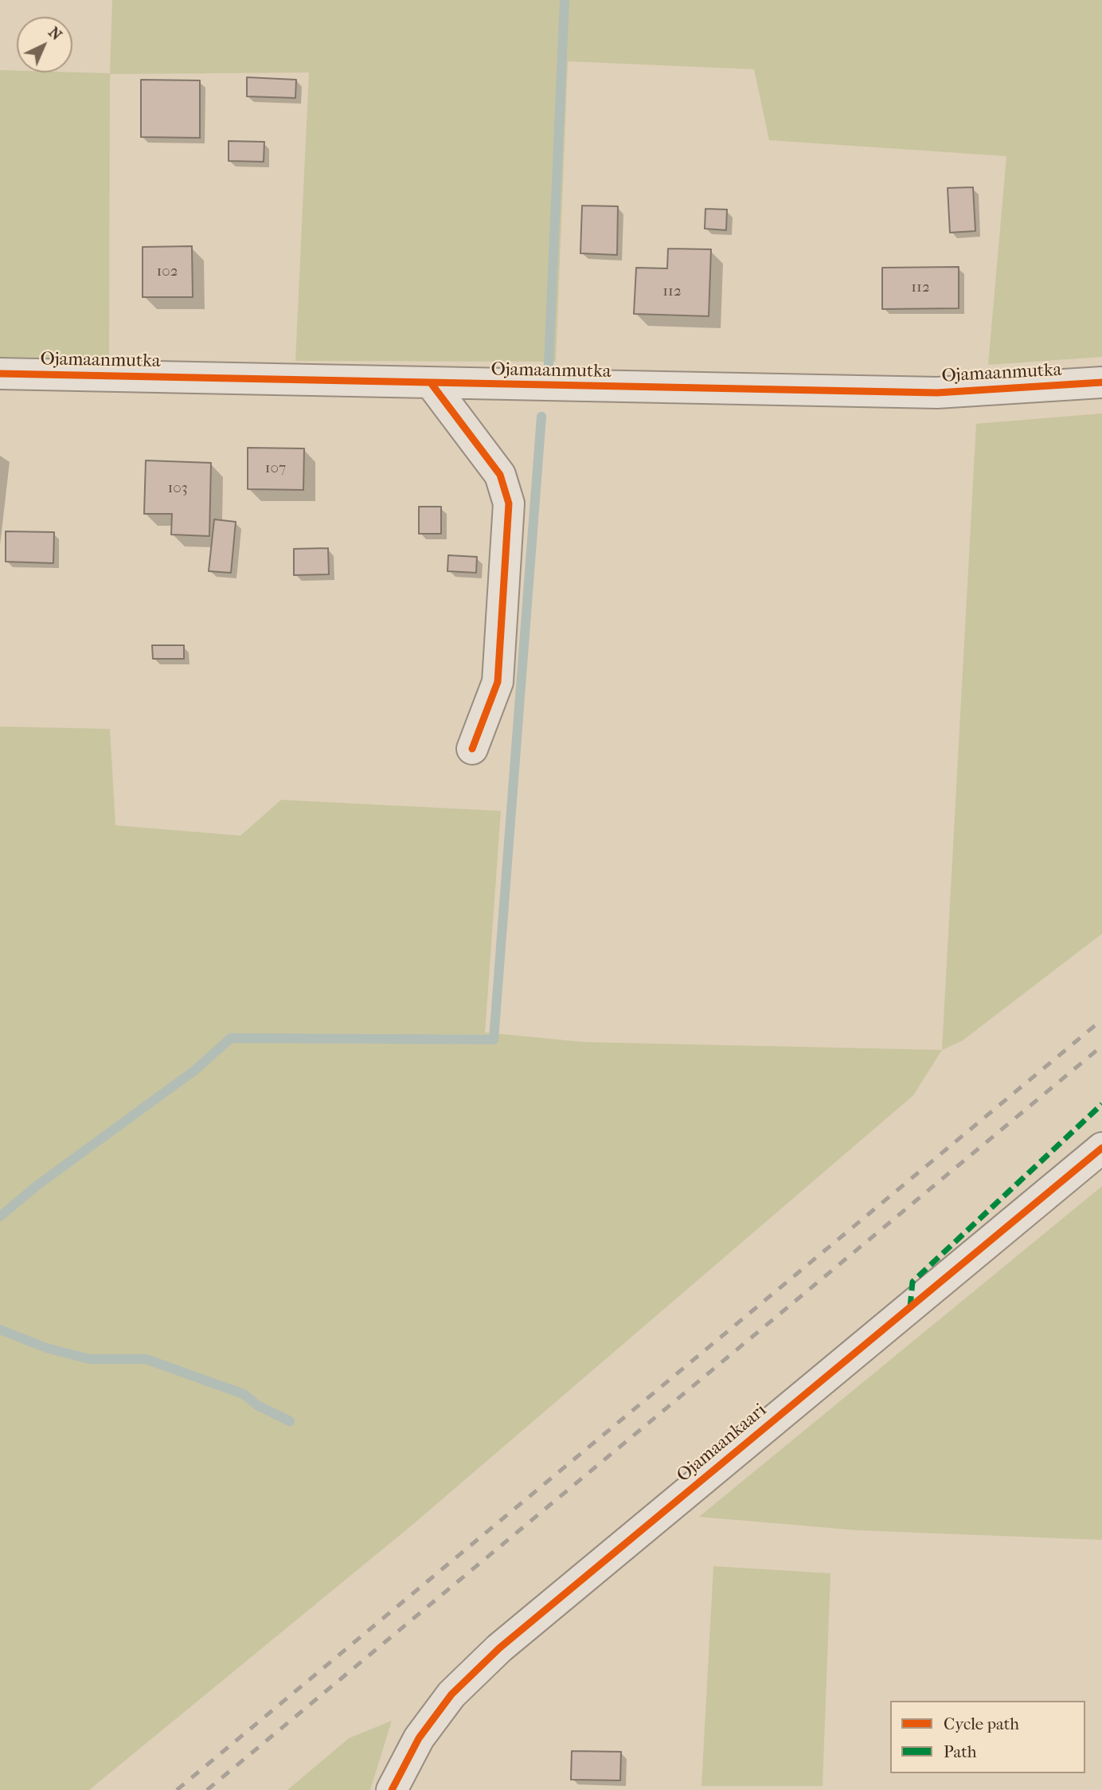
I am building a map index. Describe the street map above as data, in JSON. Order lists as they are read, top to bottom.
{
  "streets": {
    "street": ["Ojamaanmutka", "Ojamaankaari"]
  },
  "house_numbers": [
    "102",
    "112",
    "112",
    "107",
    "103"
  ],
  "legend": ["Cycle path", "Path"],
  "north": "top right"
}
